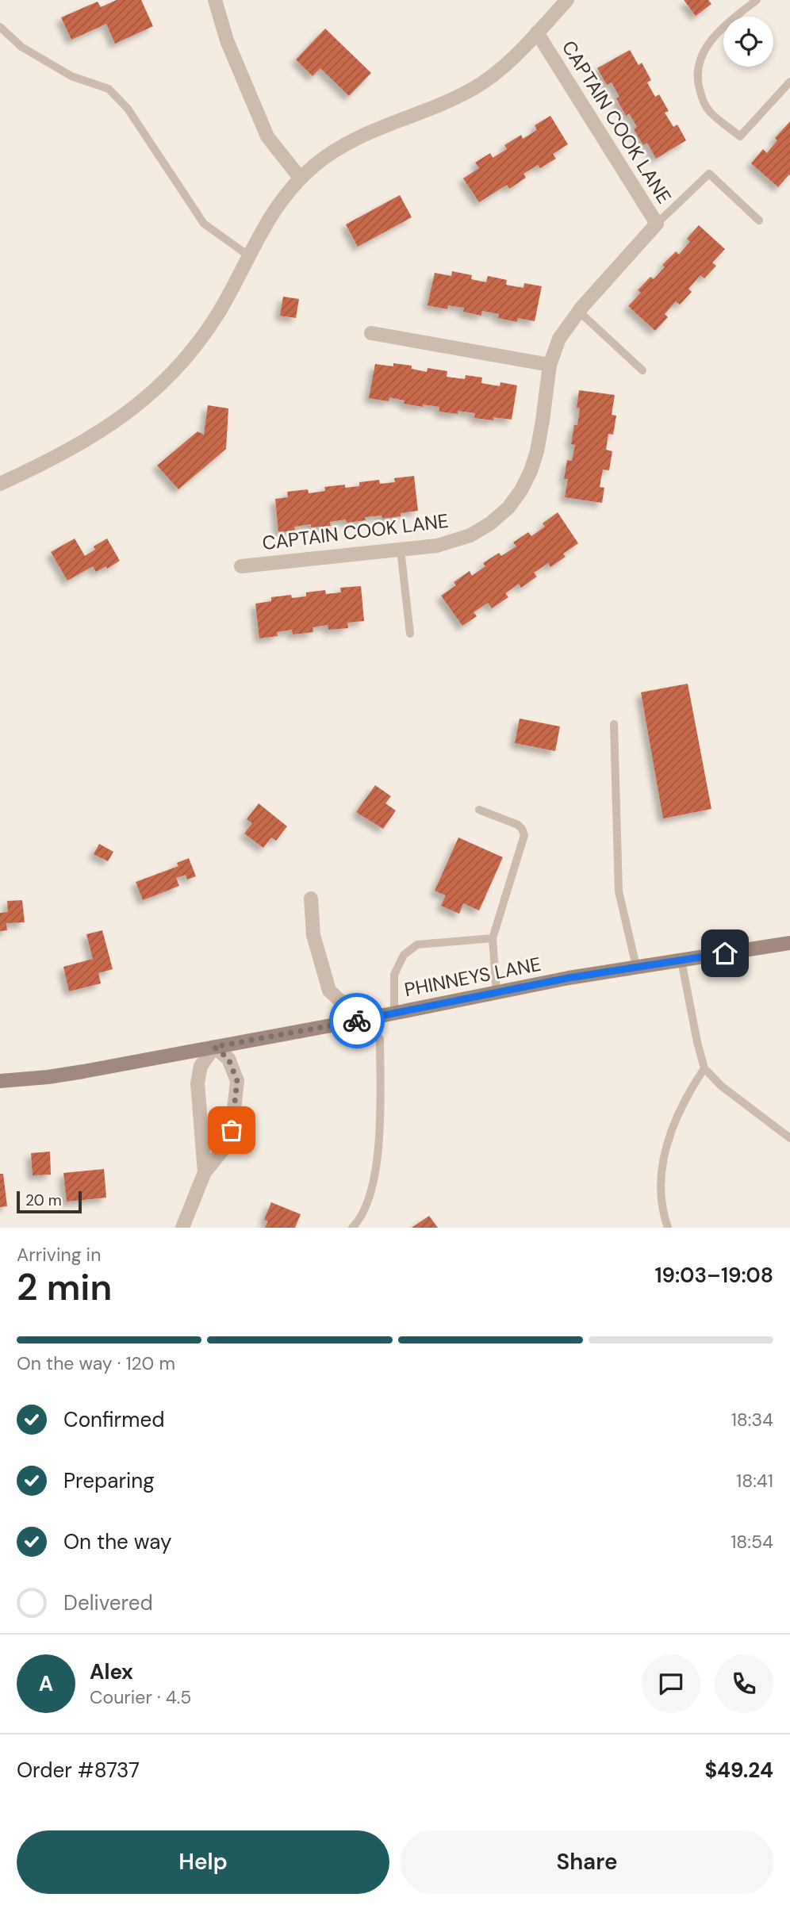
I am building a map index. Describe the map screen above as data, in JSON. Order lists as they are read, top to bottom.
{
  "streets": {
    "main road": ["PHINNEYS LANE"],
    "street": ["CAPTAIN COOK LANE"]
  },
  "scale_bar": "20 m",
  "page": {
    "scale": "20 m",
    "heading": ["2 min", "Arriving in", "19:03–19:08"],
    "panel": [
      "Alex",
      "Courier · 4.5",
      "Order #8737",
      "$49.24"
    ],
    "bar": "On the way · 120 m",
    "list": [
      ["Confirmed", "18:34"],
      ["Preparing", "18:41"],
      ["On the way", "18:54"],
      "Delivered"
    ],
    "round": "A",
    "buttons": ["Help", "Share"]
  }
}
